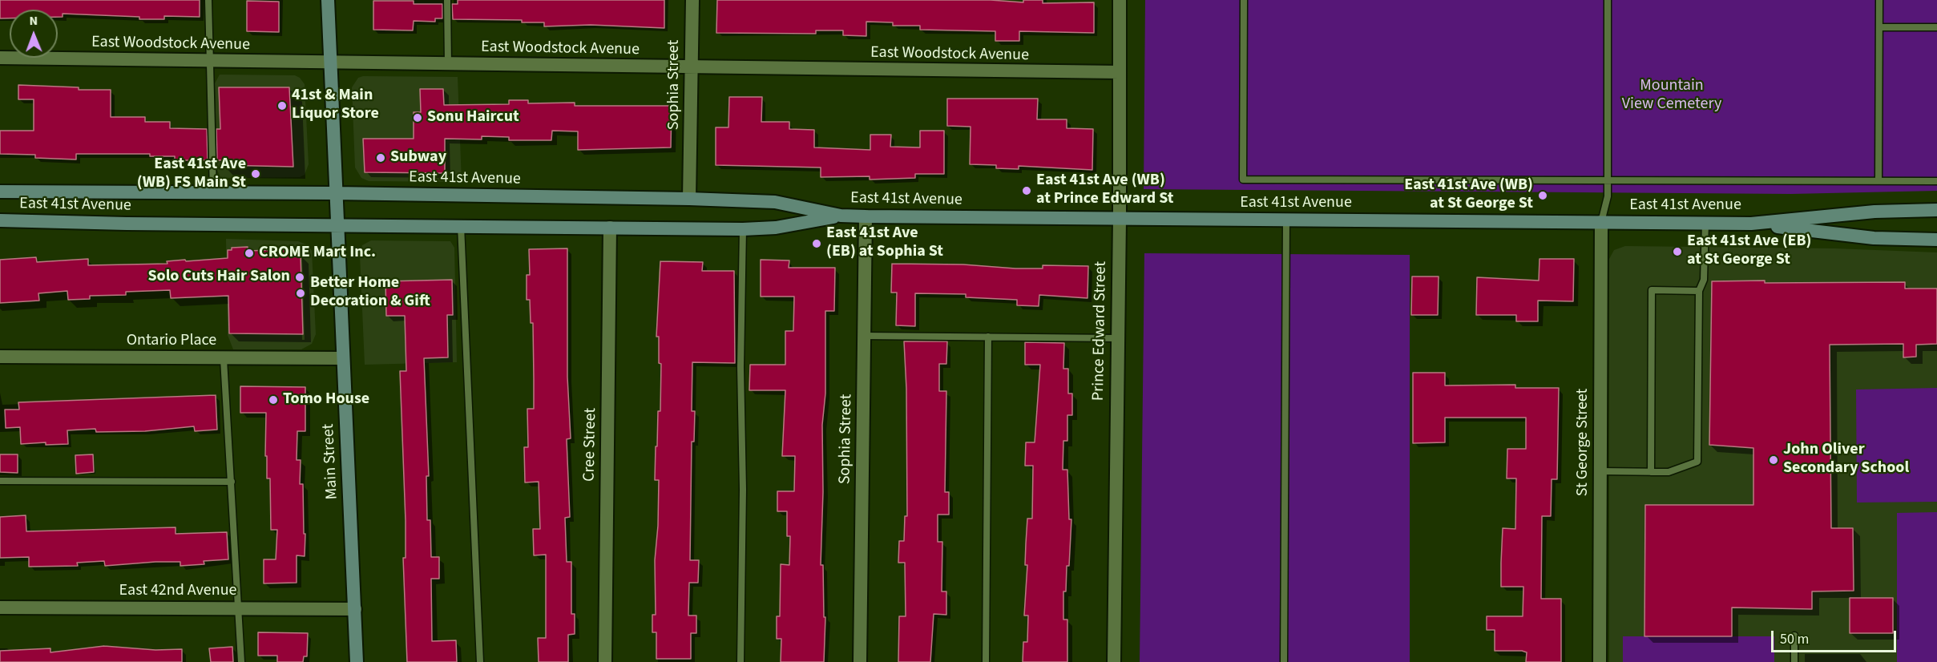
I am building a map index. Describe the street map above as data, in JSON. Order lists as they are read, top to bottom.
{
  "streets": {
    "main road": ["East 41st Avenue", "Main Street"],
    "street": [
      "East Woodstock Avenue",
      "Sophia Street",
      "Prince Edward Street",
      "Ontario Place",
      "St George Street",
      "Cree Street",
      "East 42nd Avenue"
    ]
  },
  "crossings": [
    ["East Woodstock Avenue", "Sophia Street"],
    ["East Woodstock Avenue", "Prince Edward Street"],
    ["East Woodstock Avenue", "Main Street"],
    ["Sophia Street", "East 41st Avenue"],
    ["East 41st Avenue", "Prince Edward Street"],
    ["East 41st Avenue", "St George Street"],
    ["East 41st Avenue", "Cree Street"],
    ["East 41st Avenue", "Main Street"],
    ["Ontario Place", "Main Street"],
    ["Main Street", "East 42nd Avenue"]
  ],
  "parks": ["Mountain View Cemetery"],
  "places": [
    "41st & Main Liquor Store",
    "Sonu Haircut",
    "Subway",
    "East 41st Ave (WB) FS Main St",
    "East 41st Ave (WB) at Prince Edward St",
    "East 41st Ave (WB) at St George St",
    "East 41st Ave (EB) at Sophia St",
    "East 41st Ave (EB) at St George St",
    "CROME Mart Inc.",
    "Solo Cuts Hair Salon",
    "Better Home Decoration & Gift",
    "Tomo House",
    "John Oliver Secondary School"
  ],
  "scale_bar": "50 m",
  "north": "top"
}
